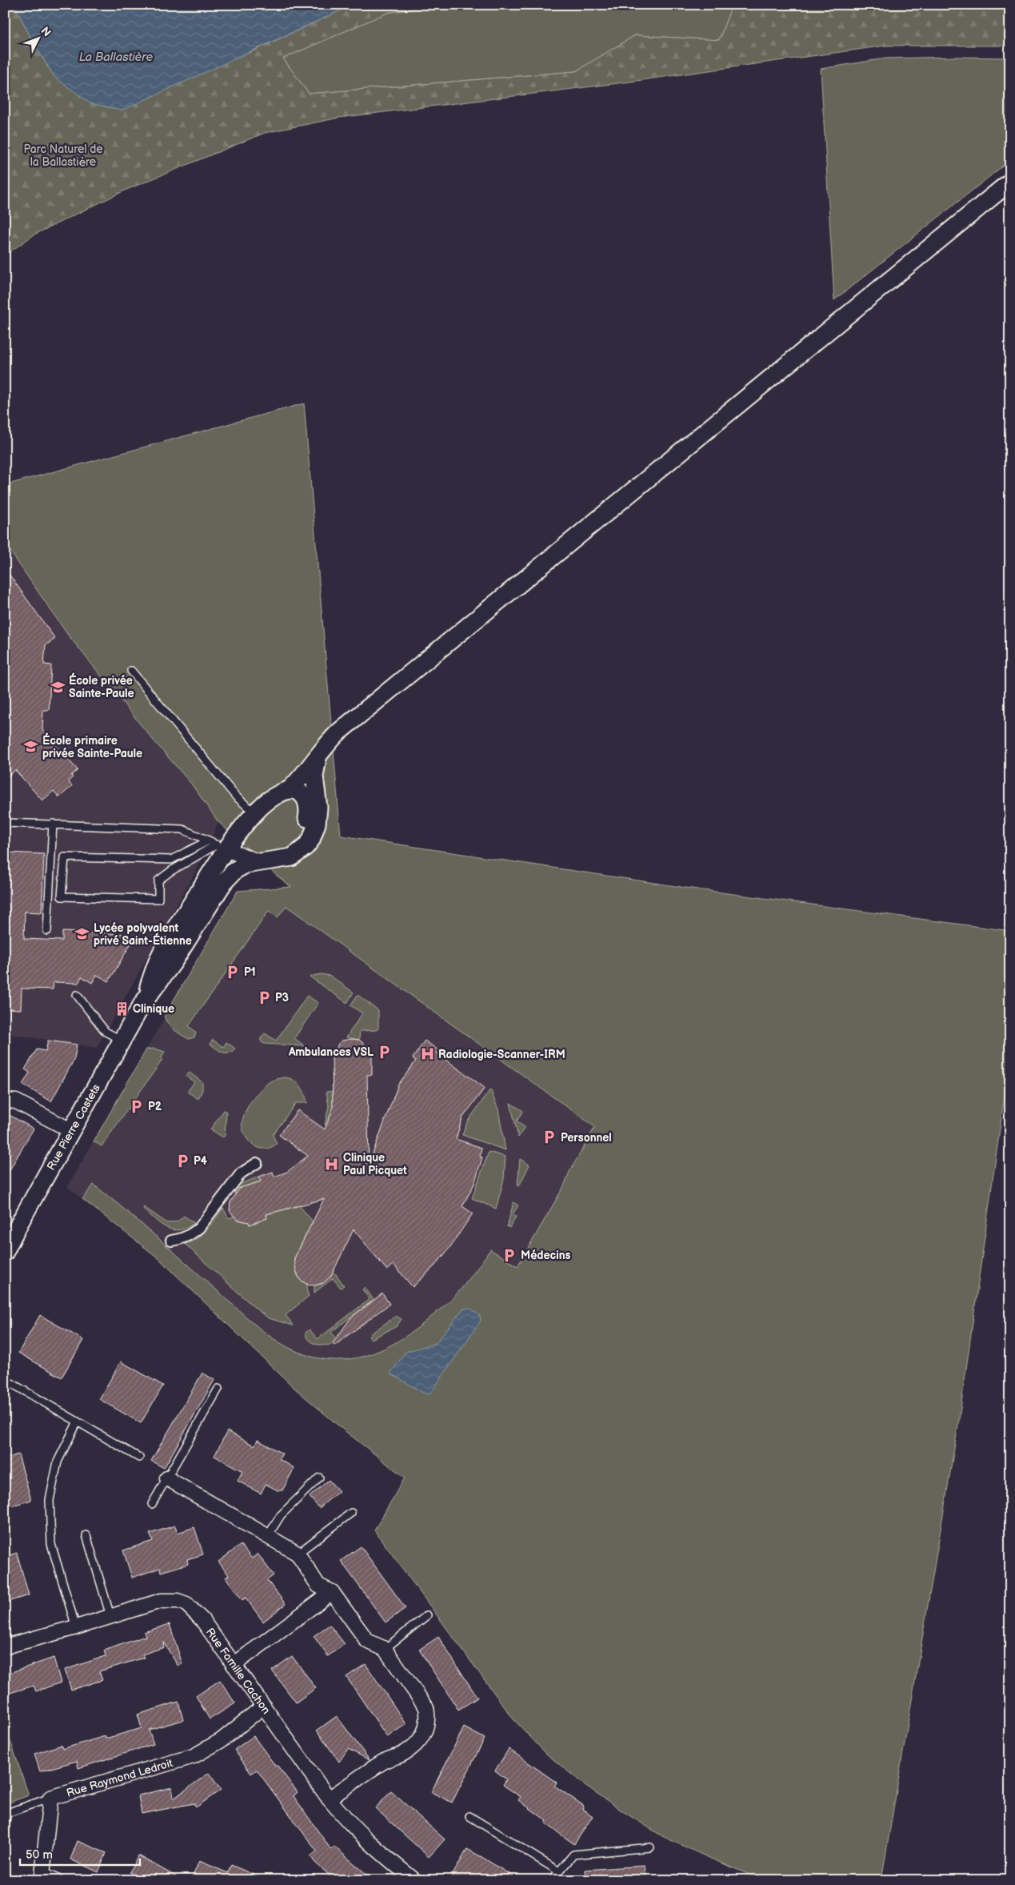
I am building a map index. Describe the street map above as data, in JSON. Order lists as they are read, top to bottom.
{
  "streets": {
    "street": ["Rue Pierre Castets", "Rue Famille Cachon", "Rue Raymond Ledroit"]
  },
  "crossings": [
    ["Rue Famille Cachon", "Rue Raymond Ledroit"]
  ],
  "water": ["La Ballastière"],
  "parks": ["Parc Naturel de la Ballastière"],
  "places": {
    "school or university": ["École privée Sainte-Paule", "École primaire privée Sainte-Paule", "Lycée polyvalent privé Saint-Étienne"],
    "parking": [
      "P1",
      "P3",
      "Ambulances VSL",
      "P2",
      "Personnel",
      "P4",
      "Médecins"
    ],
    "building": ["Clinique"],
    "hospital": ["Radiologie-Scanner-IRM", "Clinique Paul Picquet"]
  },
  "scale_bar": "50 m",
  "north": "top right"
}
